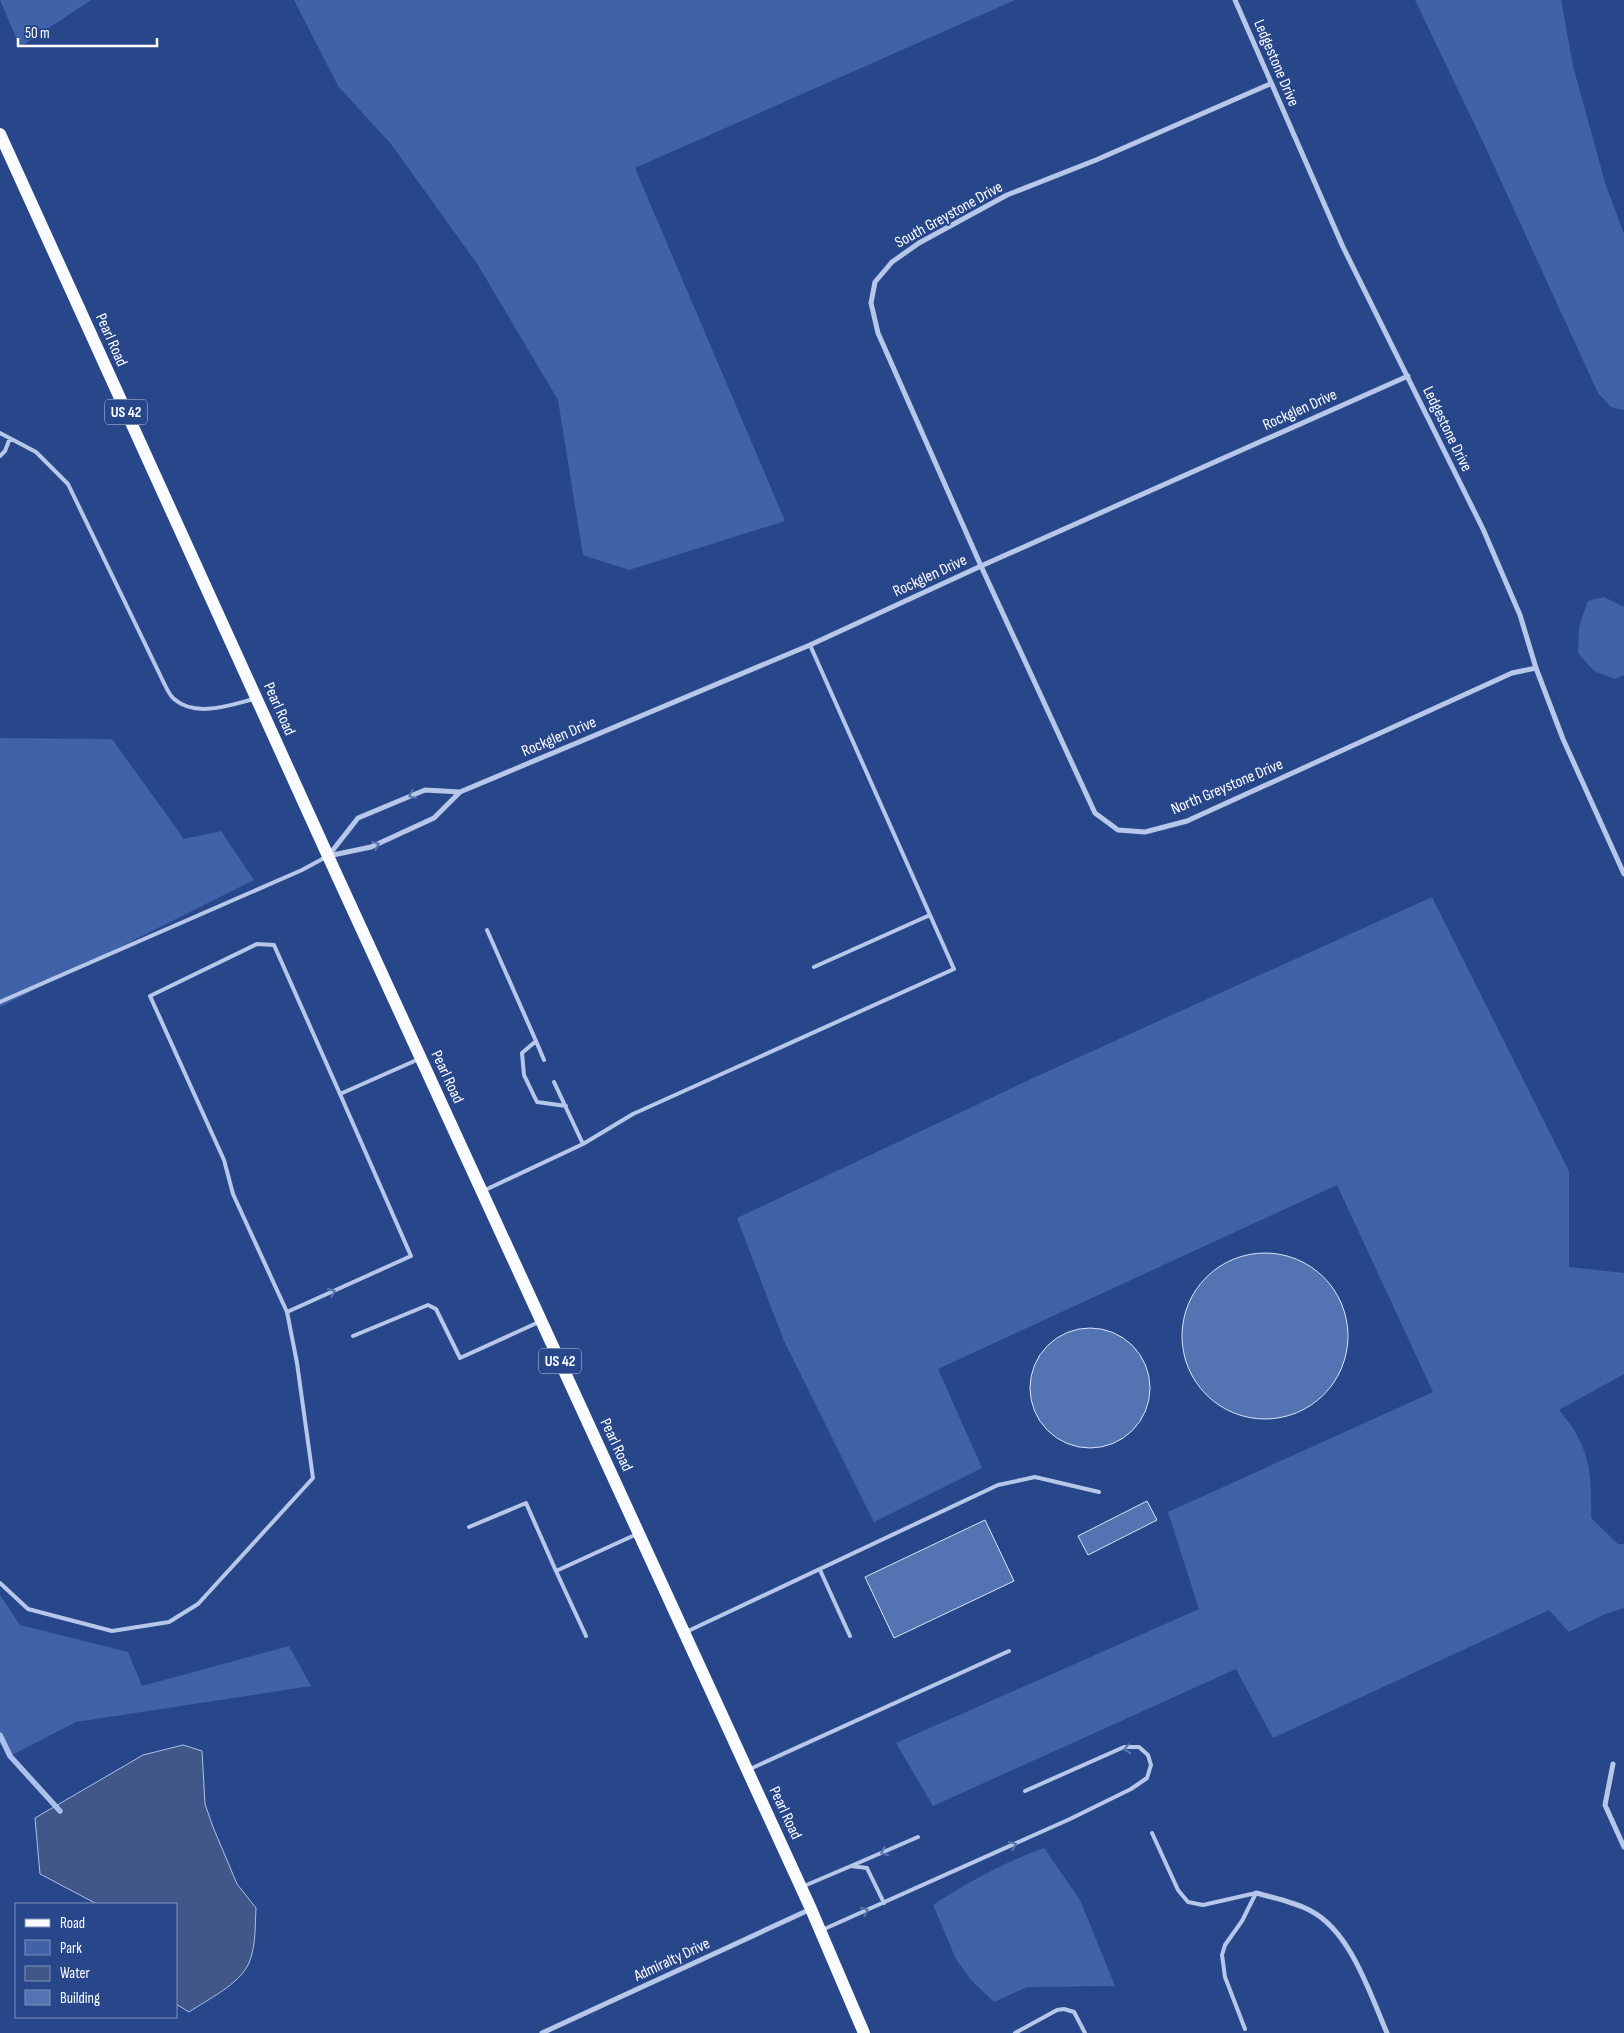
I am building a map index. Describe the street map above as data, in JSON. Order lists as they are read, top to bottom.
{
  "streets": {
    "main road": ["Pearl Road", "US 42"],
    "street": [
      "Ledgestone Drive",
      "South Greystone Drive",
      "Rockglen Drive",
      "North Greystone Drive",
      "Admiralty Drive"
    ]
  },
  "crossings": [
    ["Ledgestone Drive", "South Greystone Drive"],
    ["Ledgestone Drive", "Rockglen Drive"],
    ["Ledgestone Drive", "North Greystone Drive"],
    ["South Greystone Drive", "Rockglen Drive"],
    ["South Greystone Drive", "North Greystone Drive"],
    ["Pearl Road", "Rockglen Drive"],
    ["Pearl Road", "Admiralty Drive"],
    ["Rockglen Drive", "North Greystone Drive"]
  ],
  "legend": [
    "Road",
    "Park",
    "Water",
    "Building"
  ],
  "scale_bar": "50 m"
}
